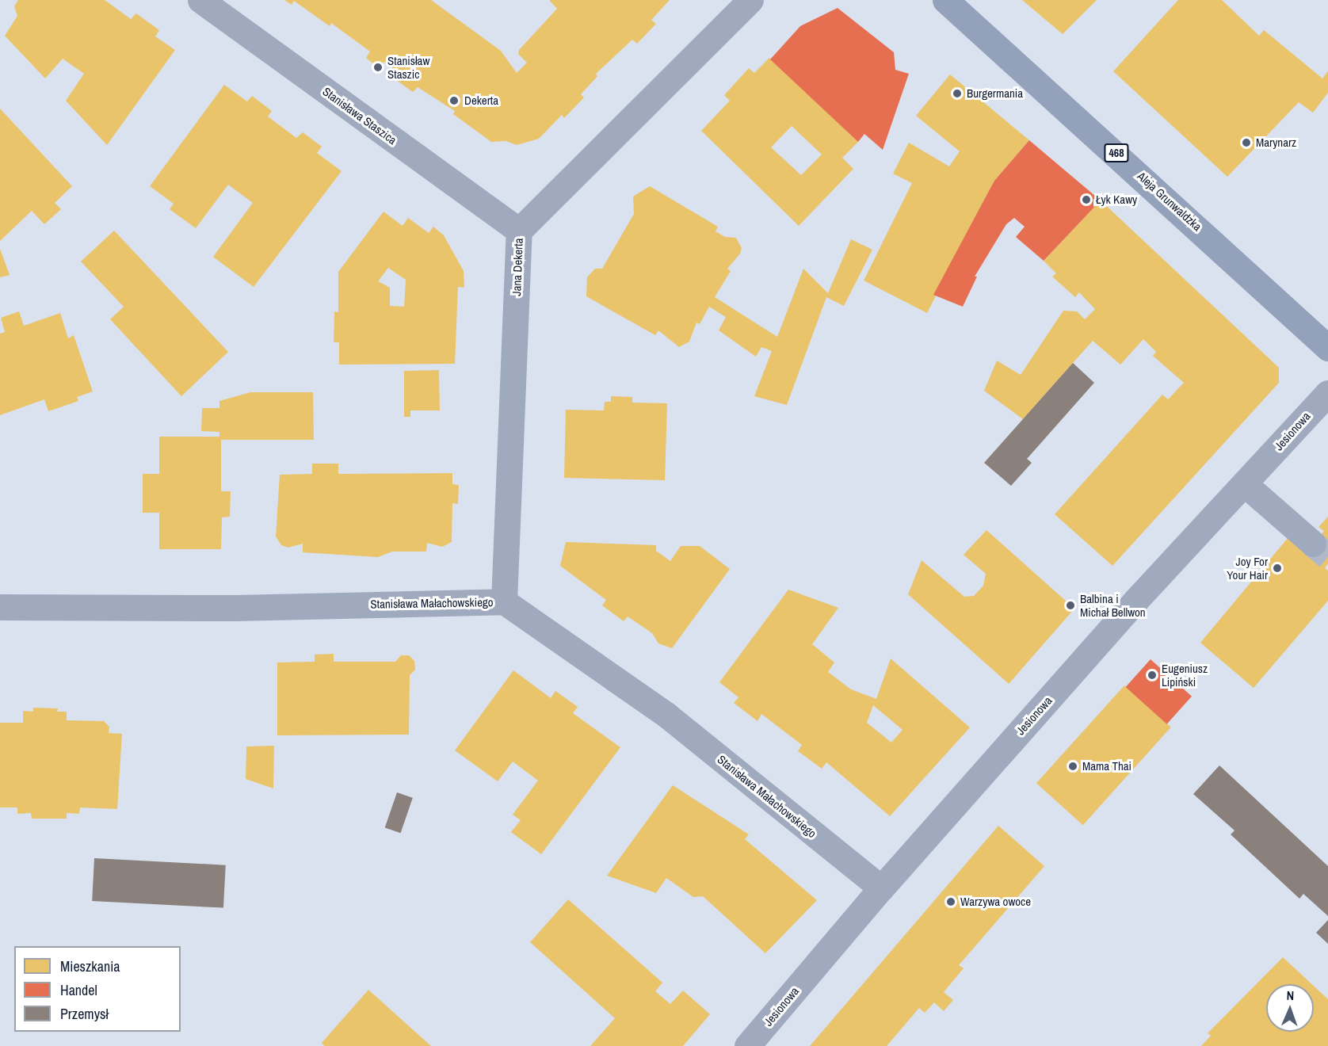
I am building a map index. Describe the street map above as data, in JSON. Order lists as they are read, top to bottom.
{
  "streets": {
    "main road": ["468", "Aleja Grunwaldzka"],
    "street": [
      "Stanisława Staszica",
      "Jana Dekerta",
      "Jesionowa",
      "Stanisława Małachowskiego"
    ]
  },
  "crossings": [
    ["Stanisława Staszica", "Jana Dekerta"],
    ["Jana Dekerta", "Stanisława Małachowskiego"],
    ["Jesionowa", "Stanisława Małachowskiego"]
  ],
  "places": [
    "Stanisław Staszic",
    "Burgermania",
    "Dekerta",
    "Marynarz",
    "Łyk Kawy",
    "Joy For Your Hair",
    "Balbina i Michał Bellwon",
    "Eugeniusz Lipiński",
    "Mama Thai",
    "Warzywa owoce"
  ],
  "legend": ["Mieszkania", "Handel", "Przemysł"],
  "north": "top"
}
